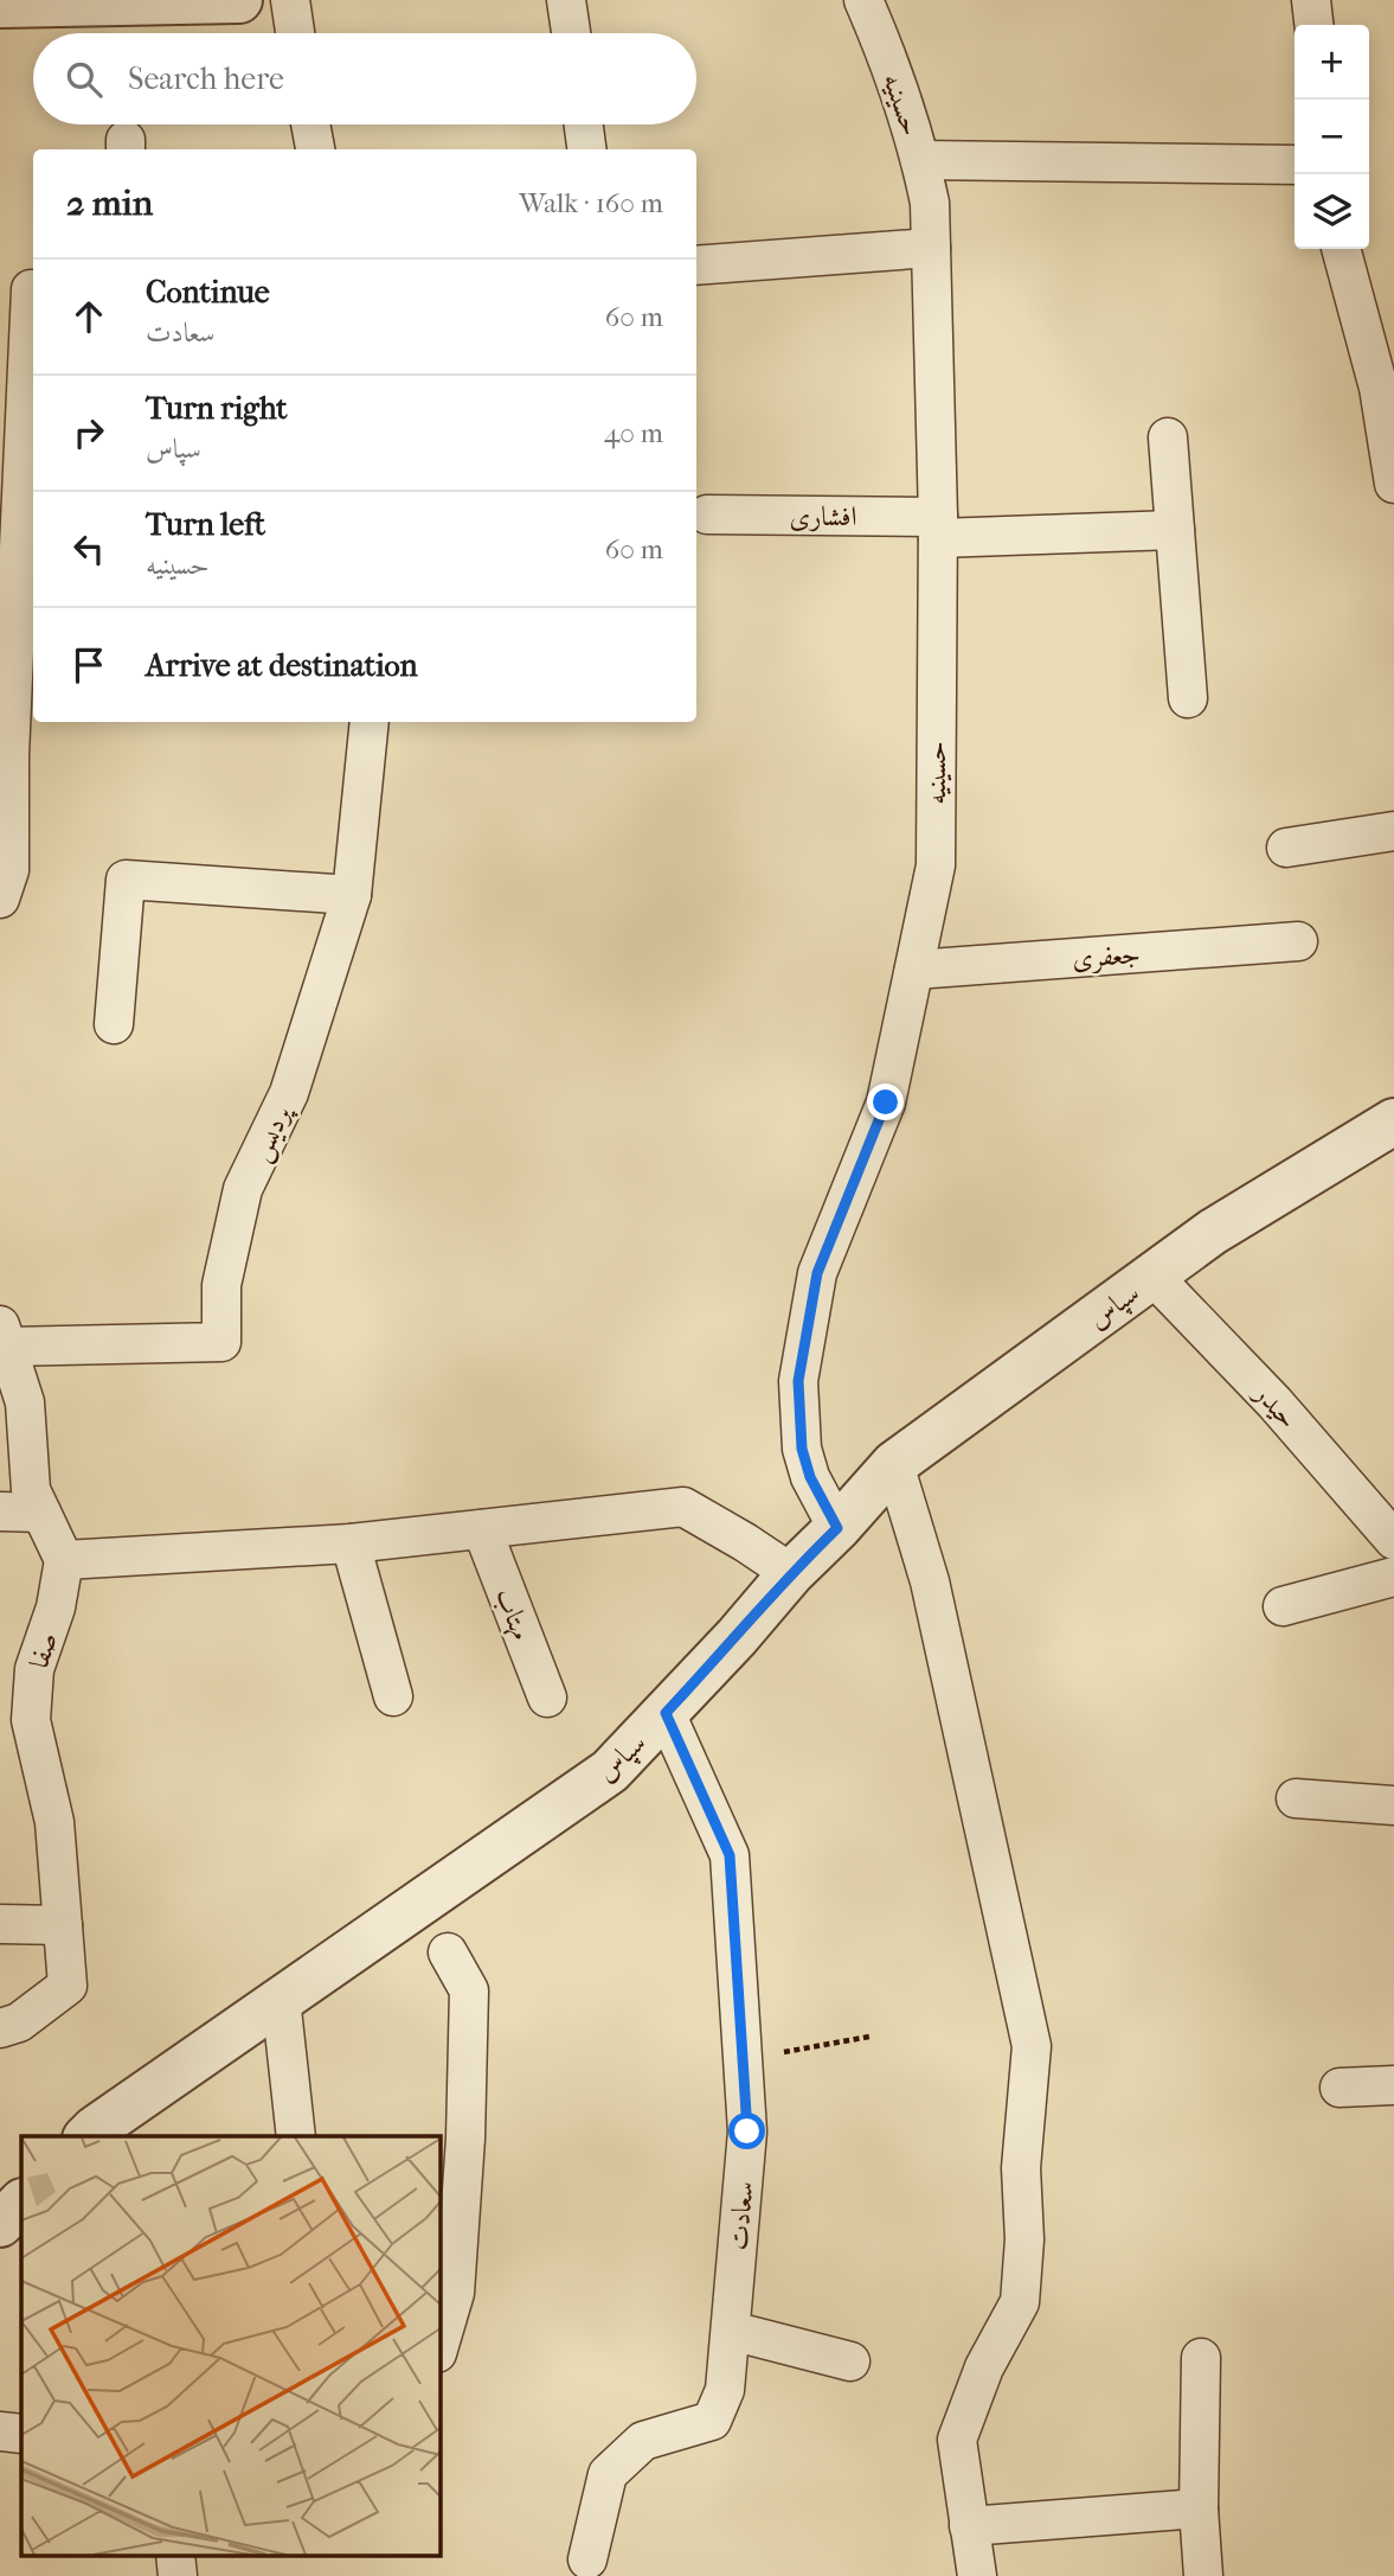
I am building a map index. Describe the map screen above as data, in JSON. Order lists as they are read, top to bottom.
{
  "streets": {
    "street": [
      "حسینیه",
      "افشاری",
      "جعفری",
      "پردیس",
      "سپاس",
      "حیدر",
      "مهتاب",
      "صفا",
      "سعادت"
    ]
  },
  "crossings": [
    ["حسینیه", "افشاری"],
    ["حسینیه", "جعفری"],
    ["حسینیه", "سپاس"],
    ["سپاس", "حیدر"],
    ["سپاس", "سعادت"]
  ],
  "page": {
    "map_buttons": ["+", "−"],
    "search": "Search here",
    "heading": ["2 min", "Walk · 160 m"],
    "list": [
      ["Continue", "سعادت", "60 m"],
      ["Turn right", "سپاس", "40 m"],
      ["Turn left", "حسینیه", "60 m"],
      "Arrive at destination"
    ]
  }
}
